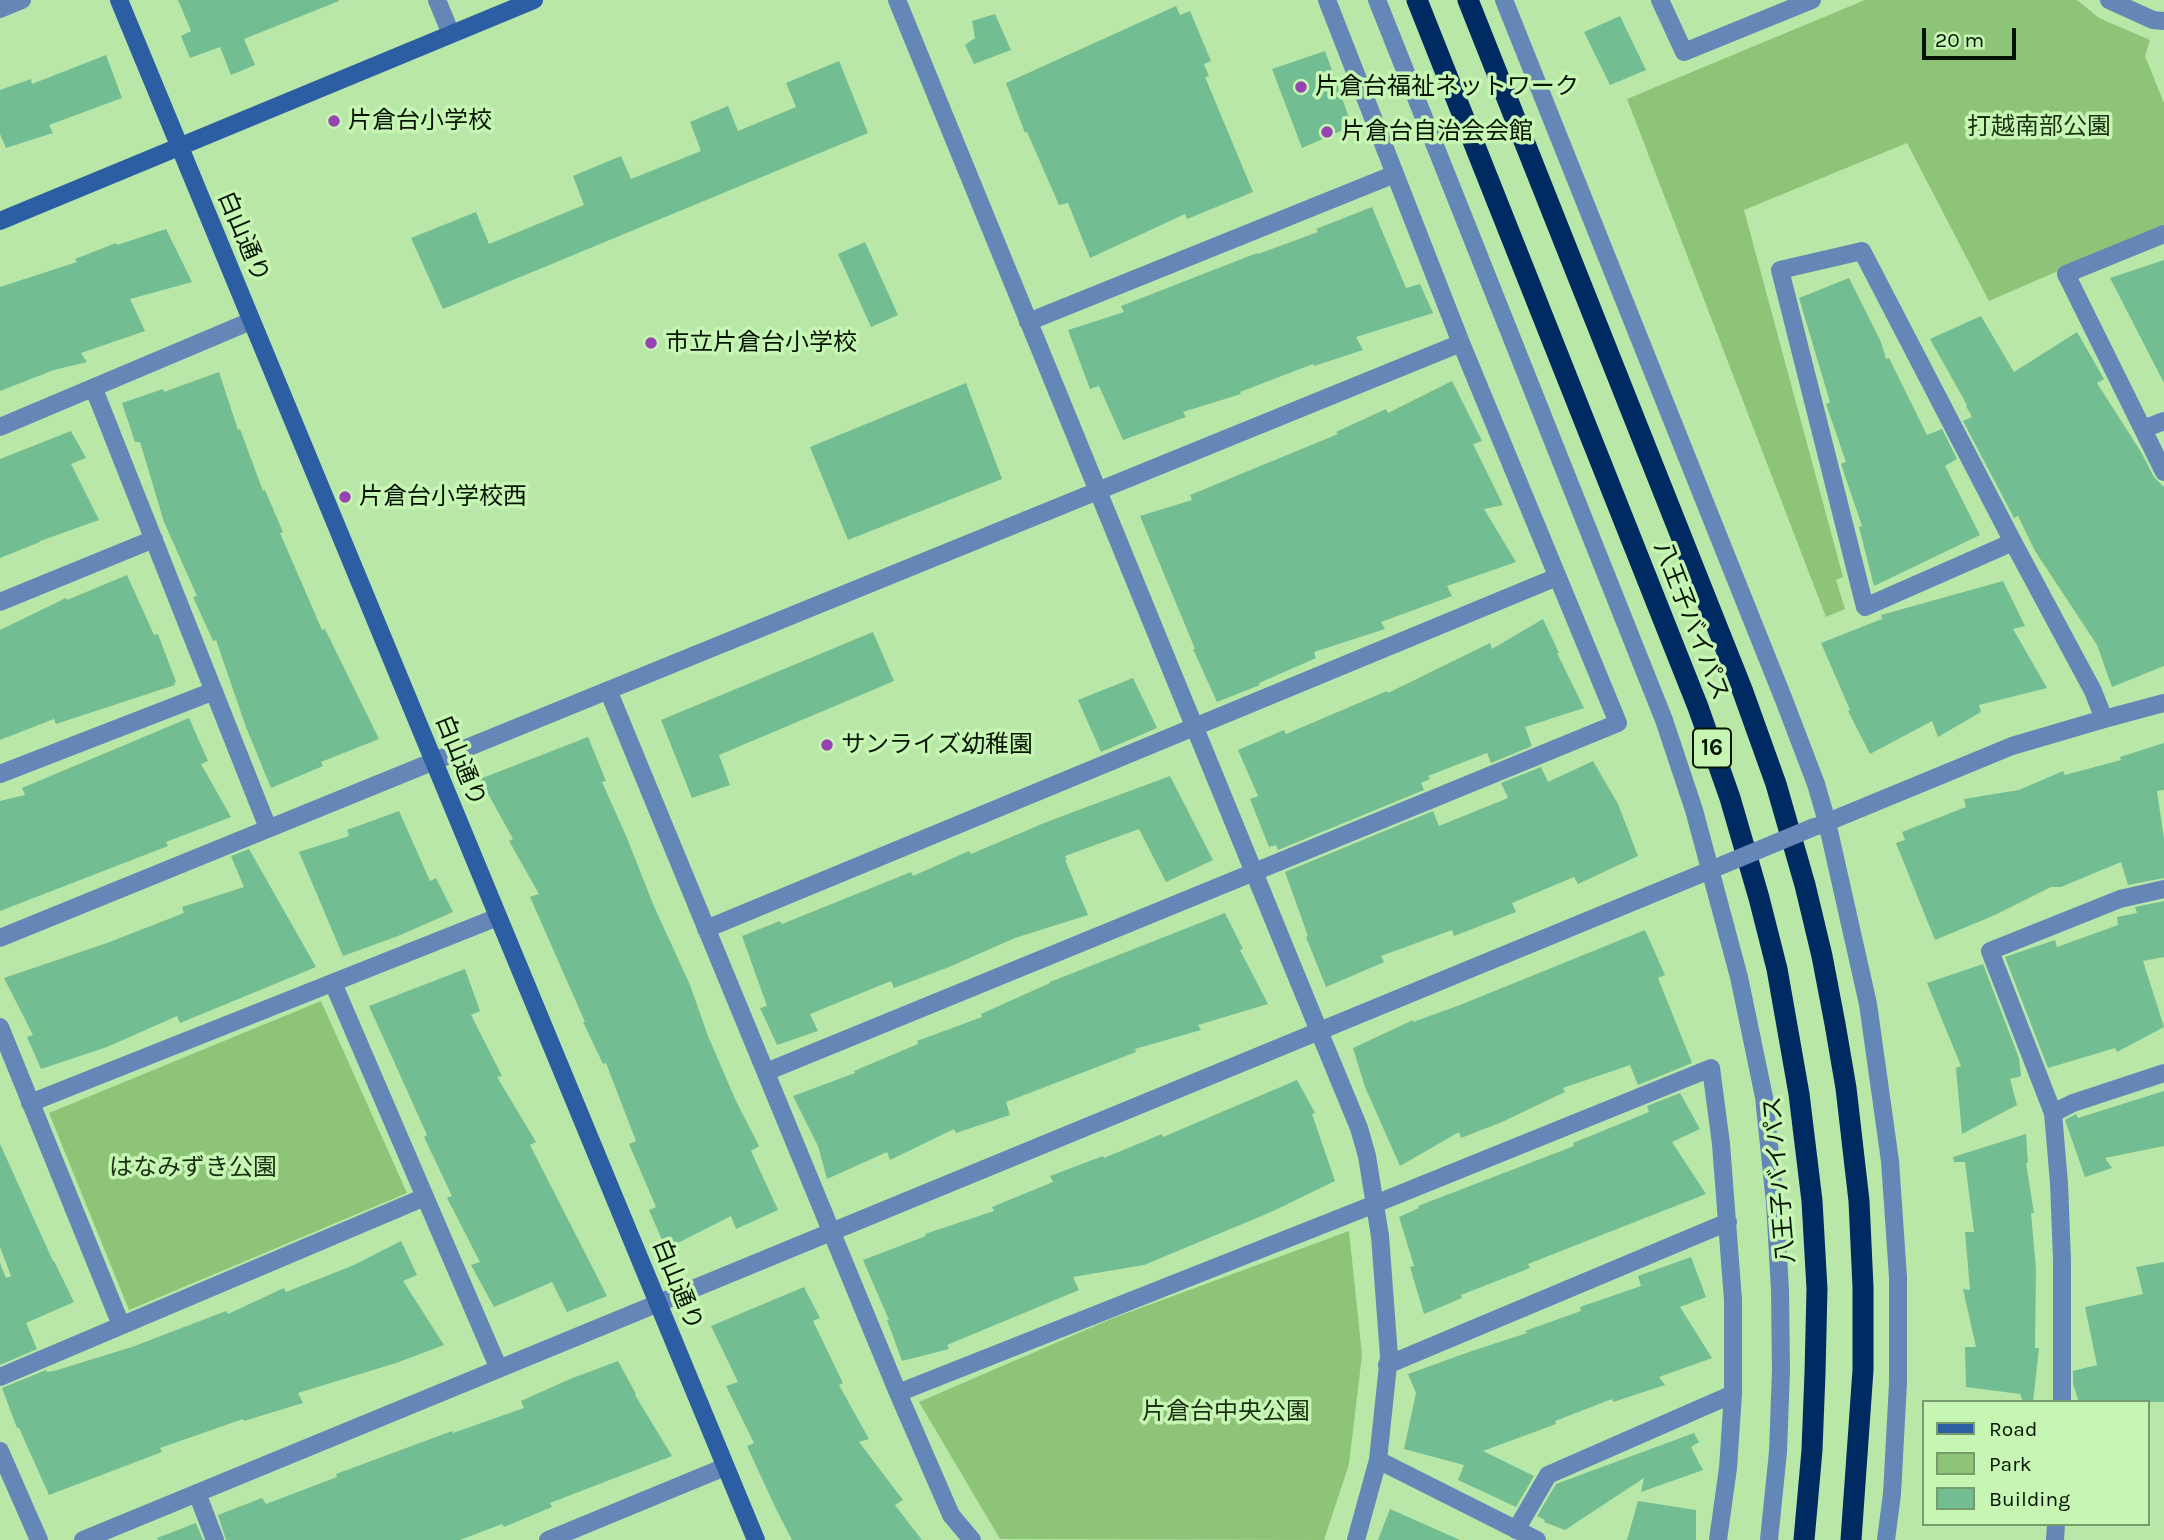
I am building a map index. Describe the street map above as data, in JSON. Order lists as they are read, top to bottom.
{
  "streets": {
    "highway": ["八王子バイパス", "16"],
    "street": ["白山通り"]
  },
  "parks": ["打越南部公園", "はなみずき公園", "片倉台中央公園"],
  "places": [
    "片倉台福祉ネットワーク",
    "片倉台小学校",
    "片倉台自治会会館",
    "市立片倉台小学校",
    "片倉台小学校西",
    "サンライズ幼稚園"
  ],
  "legend": ["Road", "Park", "Building"],
  "scale_bar": "20 m"
}
